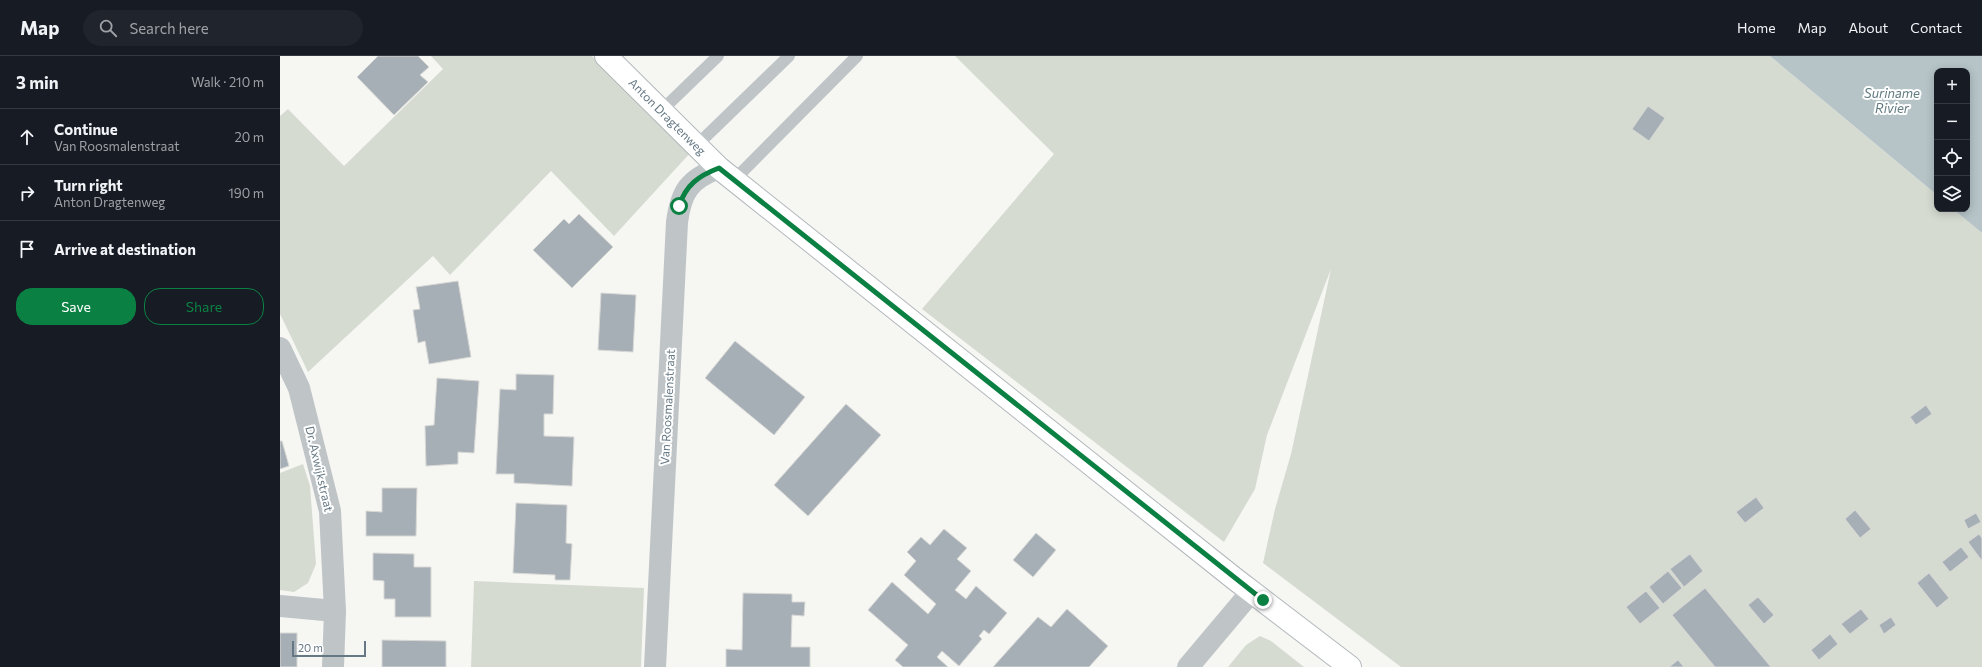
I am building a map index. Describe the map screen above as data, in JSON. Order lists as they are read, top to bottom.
{
  "streets": {
    "main road": ["Anton Dragtenweg"],
    "street": ["Van Roosmalenstraat", "Dr. Axwijkstraat"]
  },
  "crossings": [
    ["Anton Dragtenweg", "Van Roosmalenstraat"]
  ],
  "water": ["Suriname Rivier"],
  "scale_bar": "20 m",
  "page": {
    "header": "Map",
    "search": "Search here",
    "nav": [
      "Home",
      "Map",
      "About",
      "Contact"
    ],
    "heading": ["3 min", "Walk · 210 m"],
    "map_buttons": ["+", "−"],
    "list": [
      ["Continue", "Van Roosmalenstraat", "20 m"],
      ["Turn right", "Anton Dragtenweg", "190 m"],
      "Arrive at destination"
    ],
    "buttons": ["Save", "Share"],
    "scale": "20 m"
  }
}
